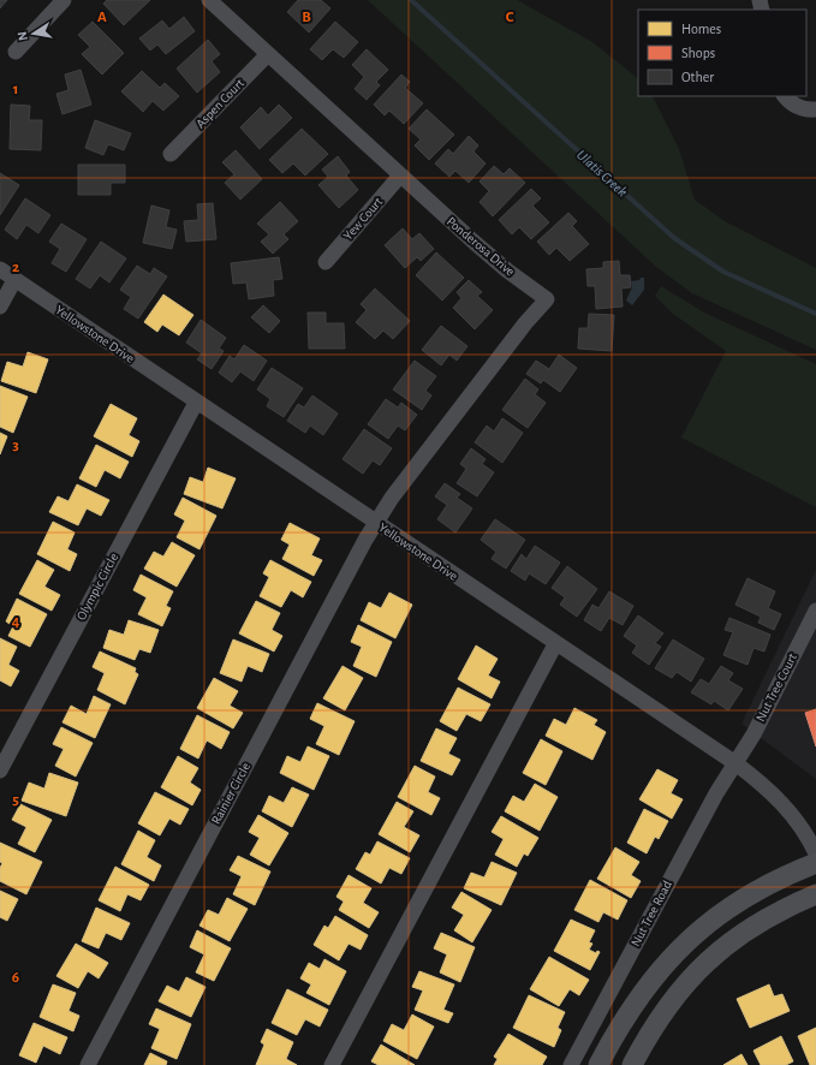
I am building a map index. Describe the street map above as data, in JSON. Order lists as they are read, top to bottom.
{
  "streets": {
    "street": [
      "Aspen Court",
      "Yew Court",
      "Ponderosa Drive",
      "Yellowstone Drive",
      "Olympic Circle",
      "Nut Tree Court",
      "Rainier Circle",
      "Nut Tree Road"
    ]
  },
  "crossings": [
    ["Aspen Court", "Ponderosa Drive"],
    ["Yew Court", "Ponderosa Drive"],
    ["Ponderosa Drive", "Yellowstone Drive"],
    ["Ponderosa Drive", "Rainier Circle"],
    ["Yellowstone Drive", "Olympic Circle"],
    ["Yellowstone Drive", "Nut Tree Court"],
    ["Yellowstone Drive", "Rainier Circle"],
    ["Yellowstone Drive", "Nut Tree Road"],
    ["Nut Tree Court", "Nut Tree Road"]
  ],
  "water": ["Ulatis Creek"],
  "legend": ["Homes", "Shops", "Other"],
  "north": "left",
  "grid": {
    "columns": ["A", "B", "C"],
    "rows": [
      "1",
      "2",
      "3",
      "4",
      "5",
      "6"
    ]
  }
}
